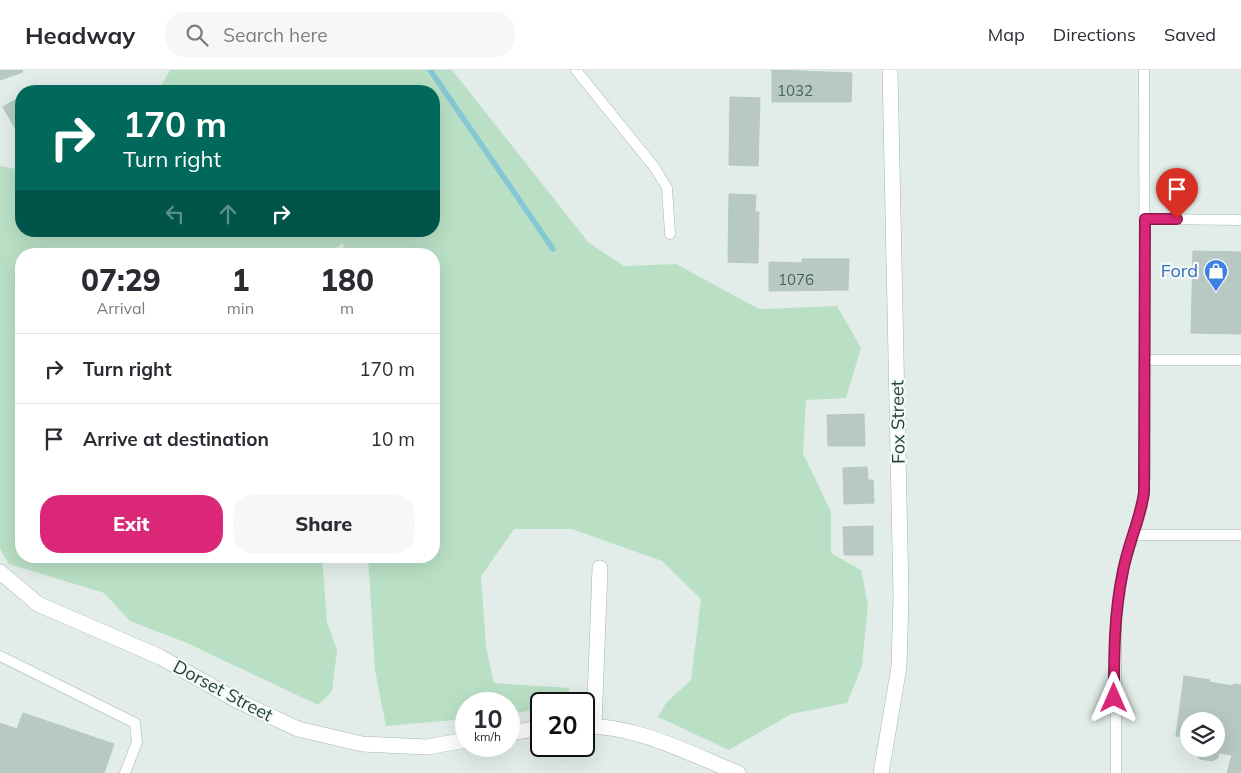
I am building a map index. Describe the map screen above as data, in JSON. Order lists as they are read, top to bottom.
{
  "streets": {
    "street": ["Fox Street", "Dorset Street"]
  },
  "places": {
    "shop": ["Ford"]
  },
  "house_numbers": ["1032", "1076"],
  "page": {
    "header": "Headway",
    "search": "Search here",
    "nav": ["Map", "Directions", "Saved"],
    "turn": ["170 m", "Turn right"],
    "eta": [
      "07:29",
      "Arrival",
      "1",
      "min",
      "180",
      "m"
    ],
    "list": [
      {
        "name": "Turn right",
        "value": "170 m"
      },
      {
        "name": "Arrive at destination",
        "value": "10 m"
      }
    ],
    "buttons": ["Exit", "Share"],
    "speed": "10 km/h",
    "limit": "20"
  }
}
